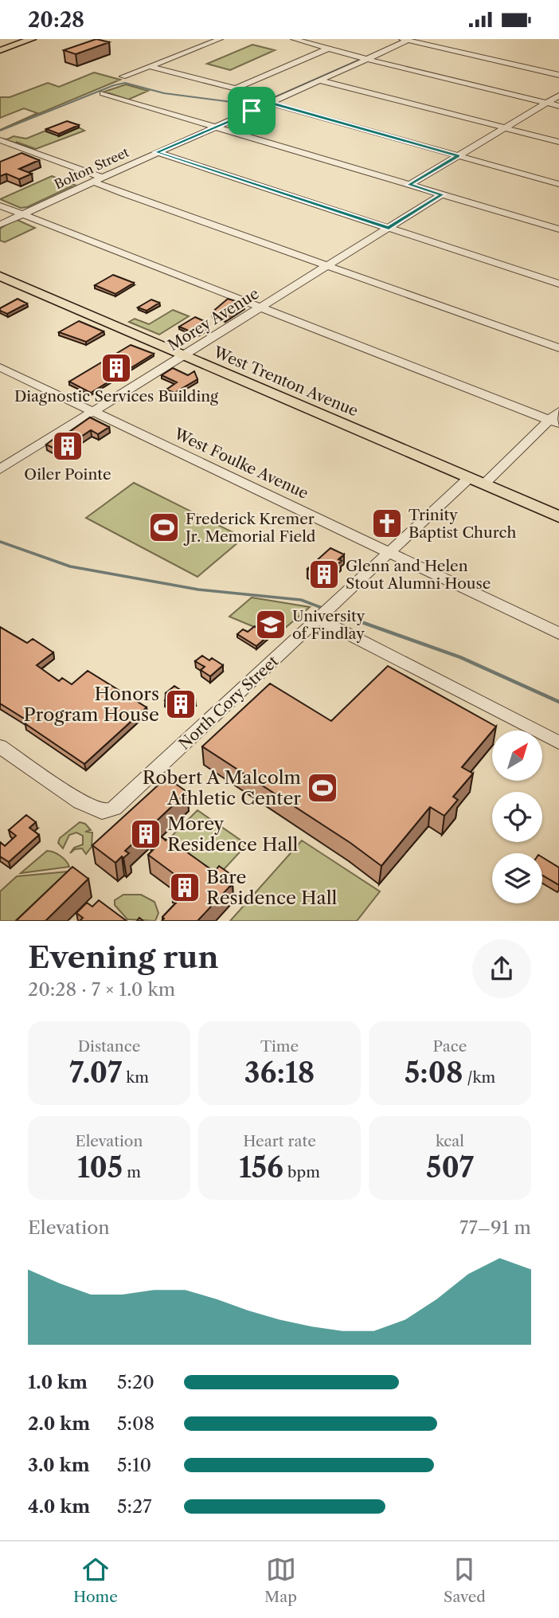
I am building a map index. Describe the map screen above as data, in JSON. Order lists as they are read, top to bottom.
{
  "streets": {
    "main road": ["West Trenton Avenue"],
    "street": [
      "Bolton Street",
      "Morey Avenue",
      "West Foulke Avenue",
      "North Cory Street"
    ]
  },
  "crossings": [
    ["Morey Avenue", "West Trenton Avenue"],
    ["Morey Avenue", "West Foulke Avenue"],
    ["West Trenton Avenue", "North Cory Street"],
    ["West Foulke Avenue", "North Cory Street"]
  ],
  "places": {
    "building": [
      "Diagnostic Services Building",
      "Oiler Pointe",
      "Glenn and Helen Stout Alumni House",
      "Honors Program House",
      "Morey Residence Hall",
      "Bare Residence Hall"
    ],
    "church": ["Trinity Baptist Church"],
    "sports": ["Frederick Kremer Jr. Memorial Field", "Robert A Malcolm Athletic Center"],
    "school or university": ["University of Findlay"]
  },
  "north": "top right",
  "page": {
    "status": "20:28",
    "heading": ["Evening run", "20:28 · 7 × 1.0 km"],
    "stats": [
      ["Distance", "7.07 km"],
      ["Time", "36:18"],
      ["Pace", "5:08 /km"],
      ["Elevation", "105 m"],
      ["Heart rate", "156 bpm"],
      ["kcal", "507"]
    ],
    "chart": ["Elevation", "77–91 m"],
    "list": [
      {
        "name": "1.0 km",
        "note": "5:20"
      },
      {
        "name": "2.0 km",
        "note": "5:08"
      },
      {
        "name": "3.0 km",
        "note": "5:10"
      },
      {
        "name": "4.0 km",
        "note": "5:27"
      }
    ],
    "tabs": ["Home", "Map", "Saved"]
  }
}
